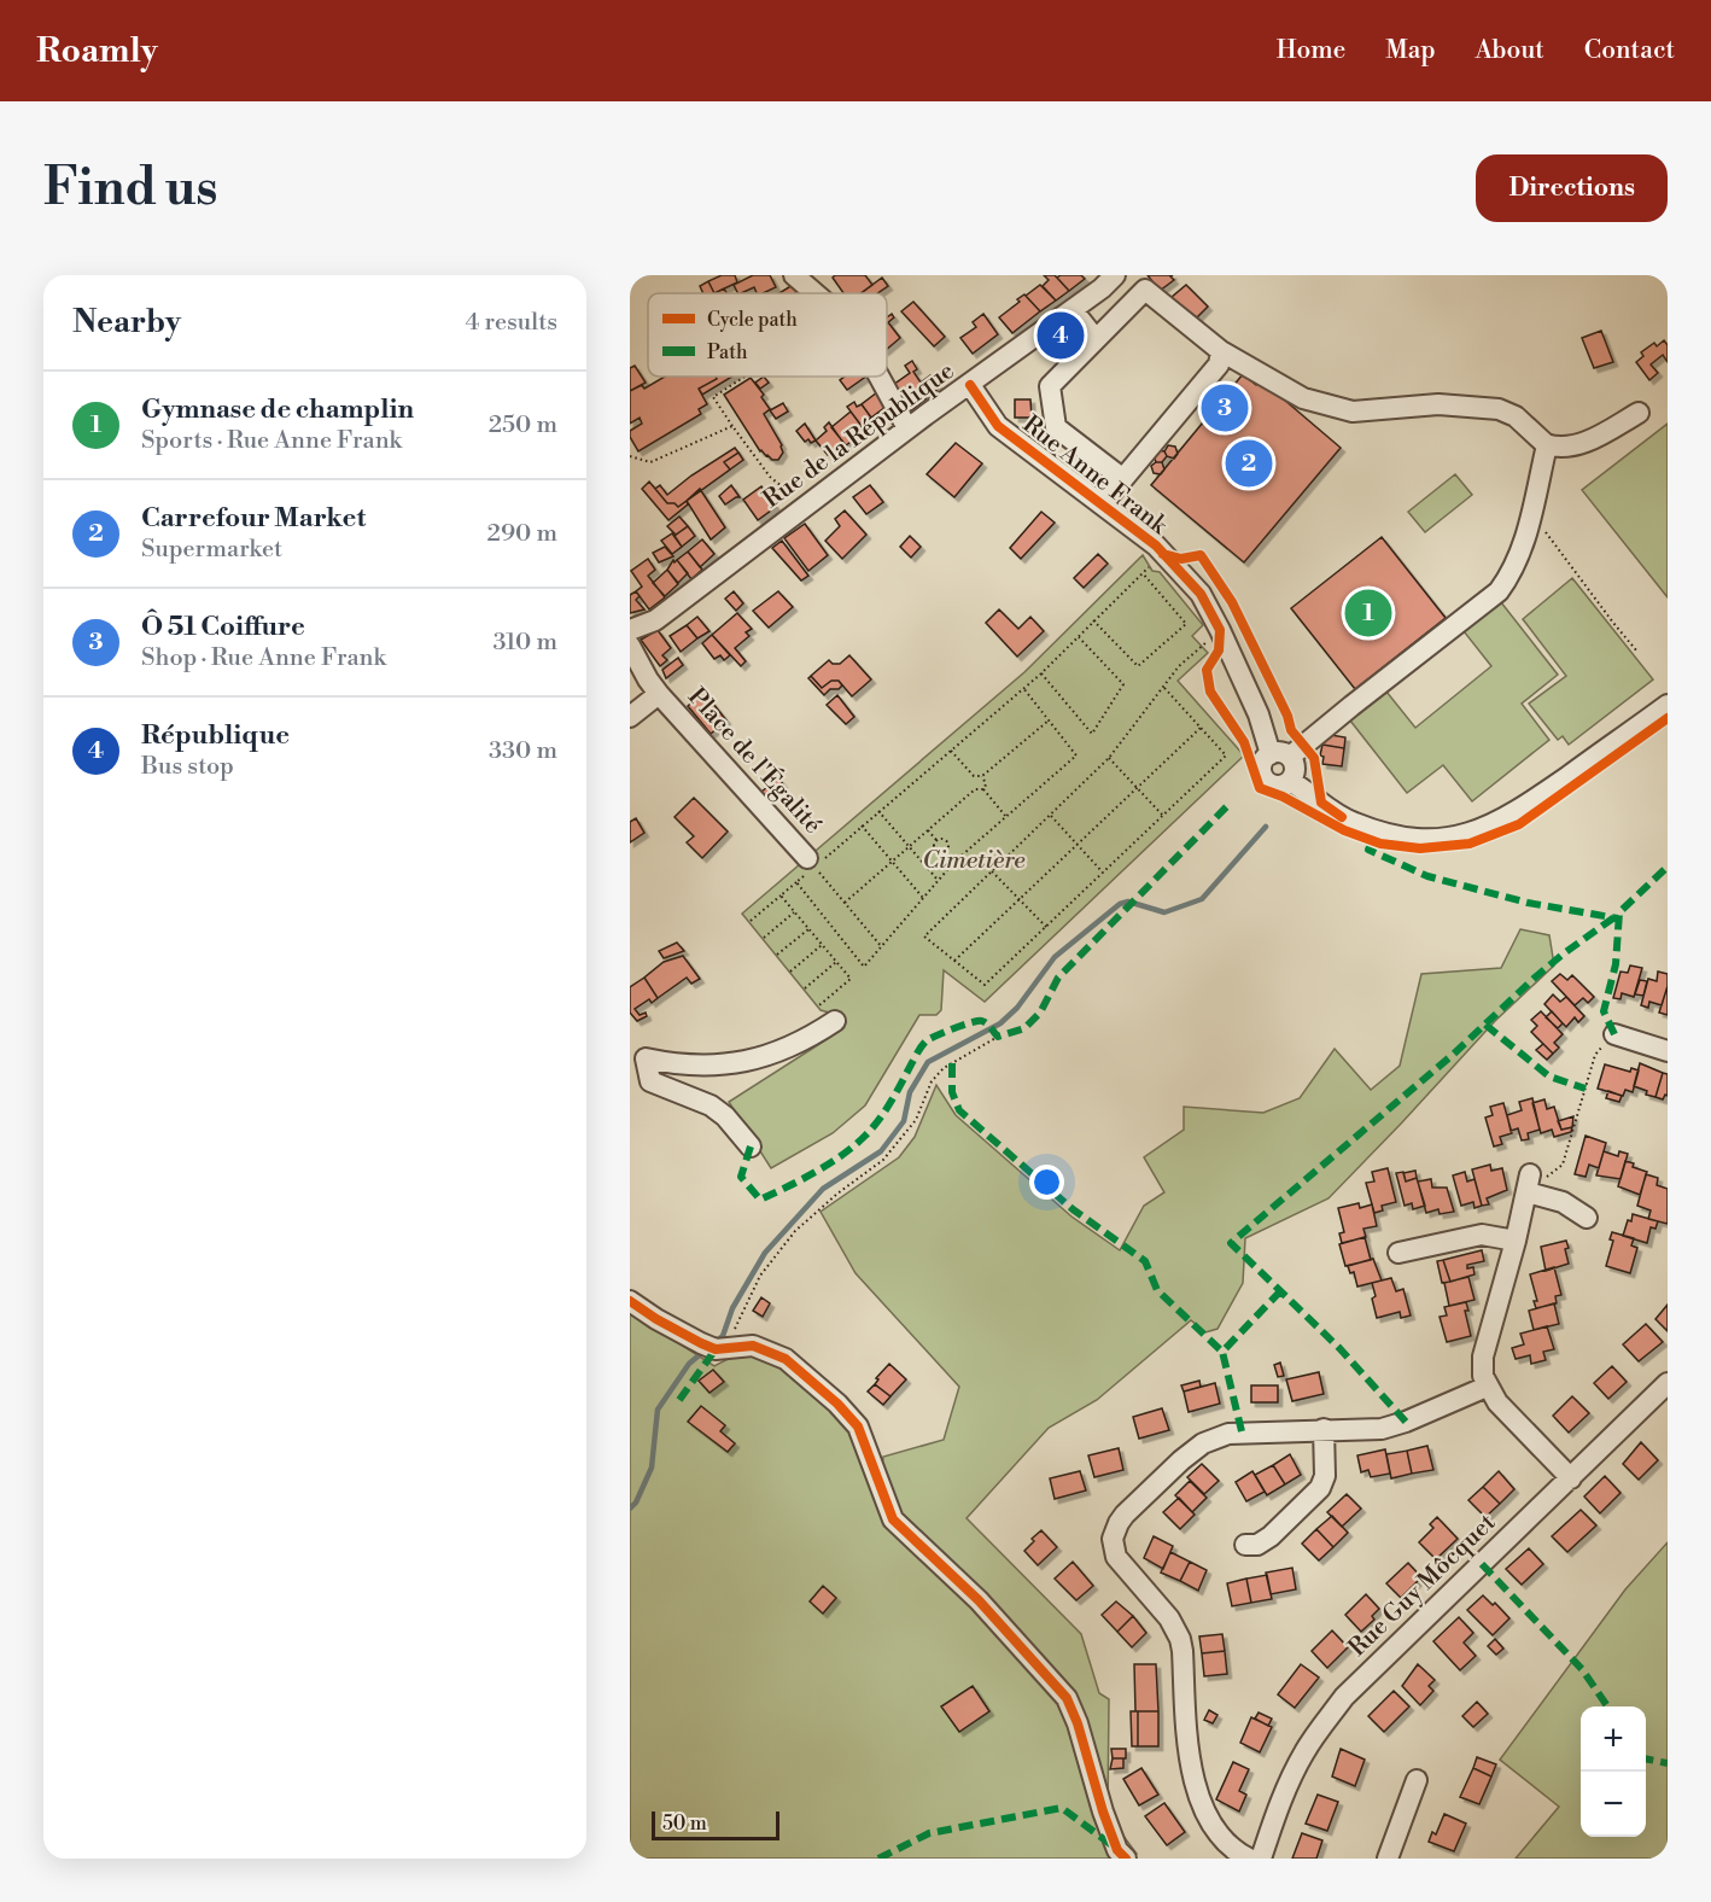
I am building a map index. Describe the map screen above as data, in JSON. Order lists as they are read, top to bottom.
{
  "streets": {
    "street": [
      "Rue de la République",
      "Rue Anne Frank",
      "Place de l'Égalité",
      "Rue Guy Môcquet"
    ]
  },
  "crossings": [
    ["Rue de la République", "Rue Anne Frank"]
  ],
  "parks": ["Cimetière"],
  "legend": ["Cycle path", "Path"],
  "scale_bar": "50 m",
  "page": {
    "header": "Roamly",
    "nav": [
      "Home",
      "Map",
      "About",
      "Contact"
    ],
    "buttons": "Directions",
    "title": "Find us",
    "heading": ["Nearby", "4 results"],
    "pins": [
      "4",
      "3",
      "2",
      "1"
    ],
    "list": [
      {
        "mark": "1",
        "name": "Gymnase de champlin",
        "note": "Sports · Rue Anne Frank",
        "value": "250 m"
      },
      {
        "mark": "2",
        "name": "Carrefour Market",
        "note": "Supermarket",
        "value": "290 m"
      },
      {
        "mark": "3",
        "name": "Ô 51 Coiffure",
        "note": "Shop · Rue Anne Frank",
        "value": "310 m"
      },
      {
        "mark": "4",
        "name": "République",
        "note": "Bus stop",
        "value": "330 m"
      }
    ],
    "map_buttons": ["+", "−"],
    "scale": "50 m"
  }
}
